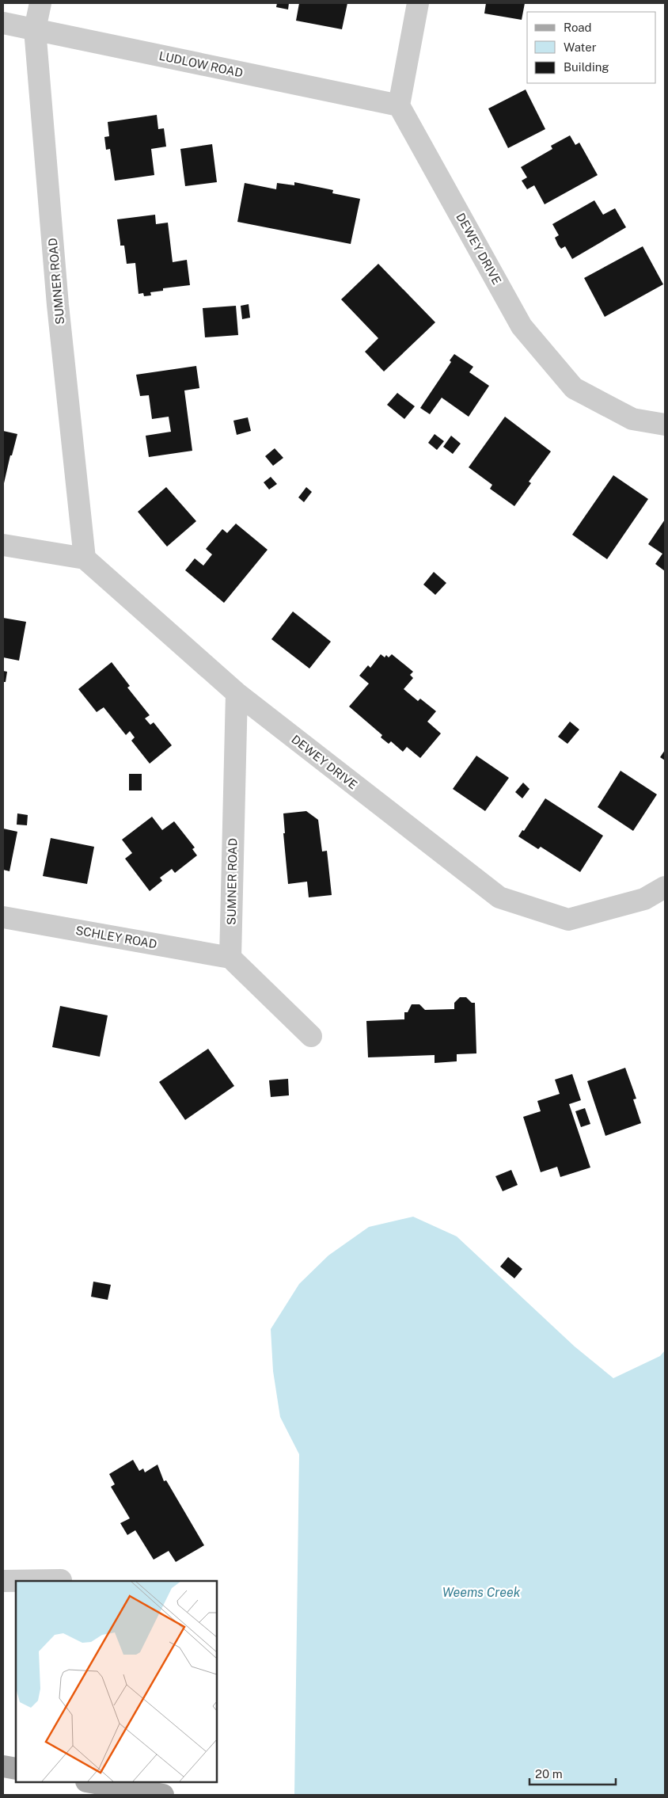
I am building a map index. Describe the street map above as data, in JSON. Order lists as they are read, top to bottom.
{
  "streets": {
    "street": [
      "LUDLOW ROAD",
      "DEWEY DRIVE",
      "SUMNER ROAD",
      "SCHLEY ROAD"
    ]
  },
  "crossings": [
    ["LUDLOW ROAD", "DEWEY DRIVE"],
    ["LUDLOW ROAD", "SUMNER ROAD"],
    ["DEWEY DRIVE", "SUMNER ROAD"],
    ["SUMNER ROAD", "SCHLEY ROAD"]
  ],
  "water": ["Weems Creek"],
  "legend": ["Road", "Water", "Building"],
  "scale_bar": "20 m"
}
